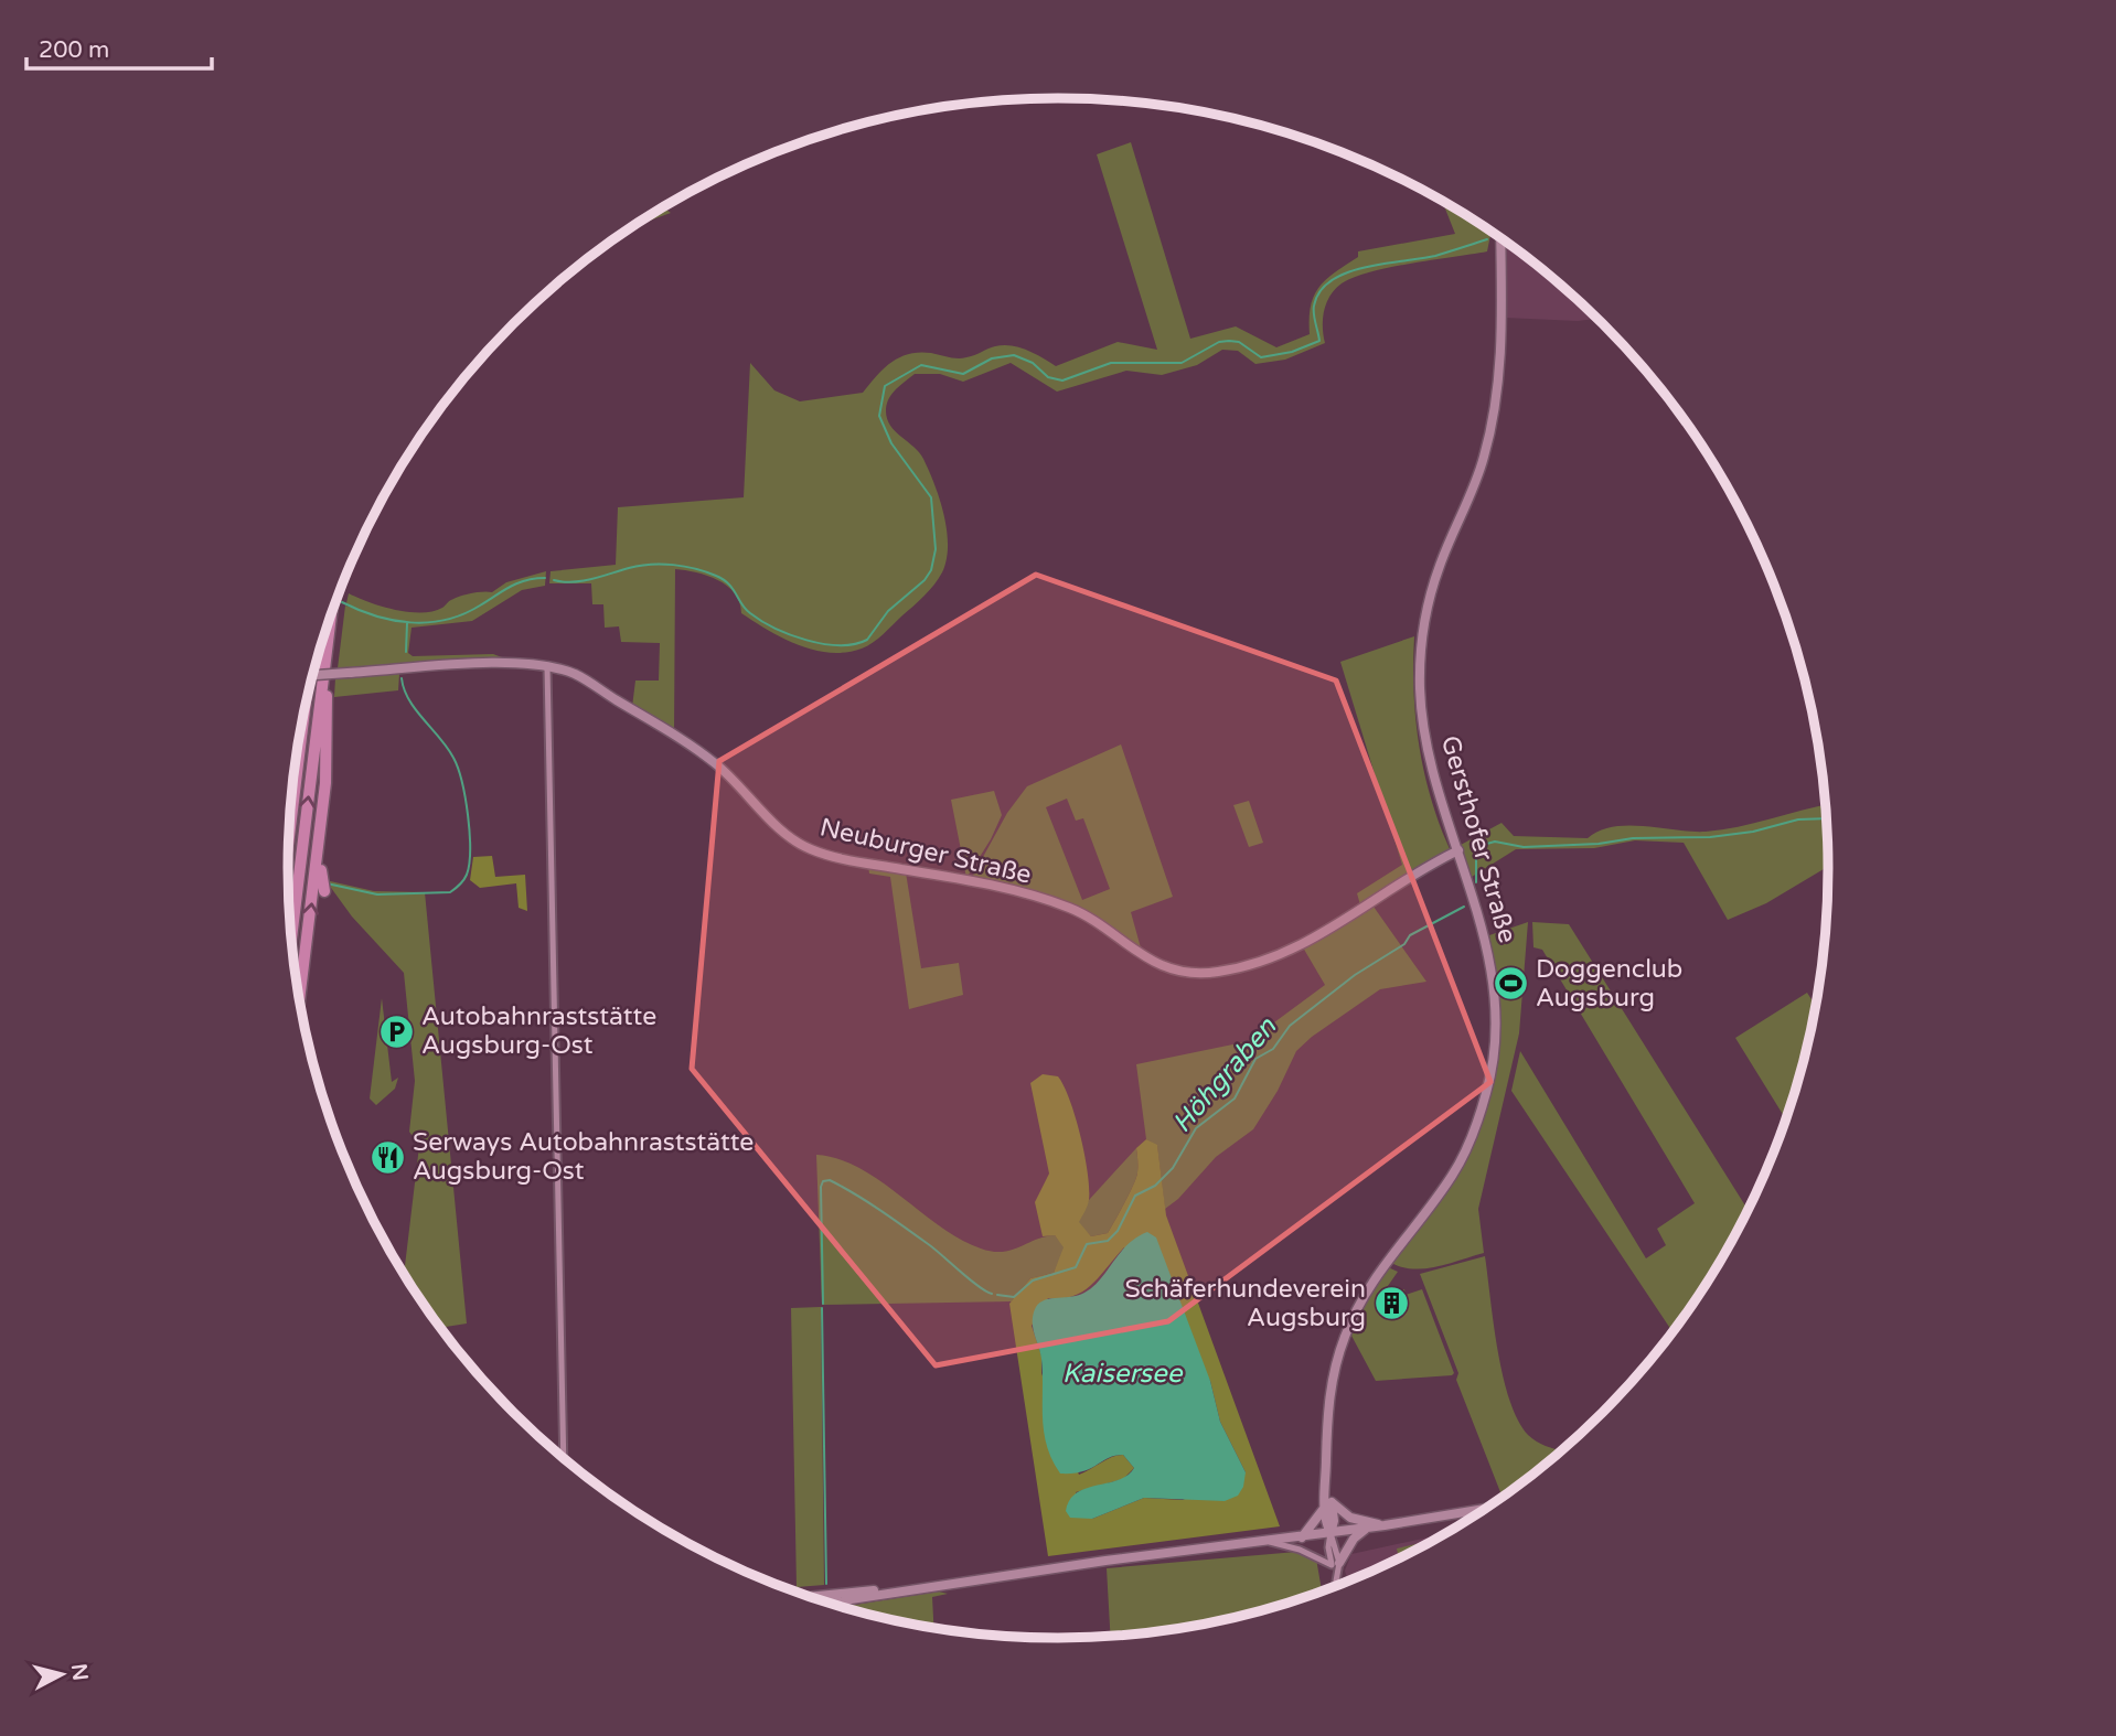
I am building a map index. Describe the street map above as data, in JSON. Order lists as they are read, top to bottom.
{
  "streets": {
    "main road": ["Gersthofer Straße", "Neuburger Straße"]
  },
  "crossings": [
    ["Gersthofer Straße", "Neuburger Straße"]
  ],
  "water": ["Höhgraben", "Kaisersee"],
  "places": {
    "sports": ["Doggenclub Augsburg"],
    "parking": ["Autobahnraststätte Augsburg-Ost"],
    "restaurant": ["Serways Autobahnraststätte Augsburg-Ost"],
    "building": ["Schäferhundeverein Augsburg"]
  },
  "scale_bar": "200 m",
  "north": "right"
}
